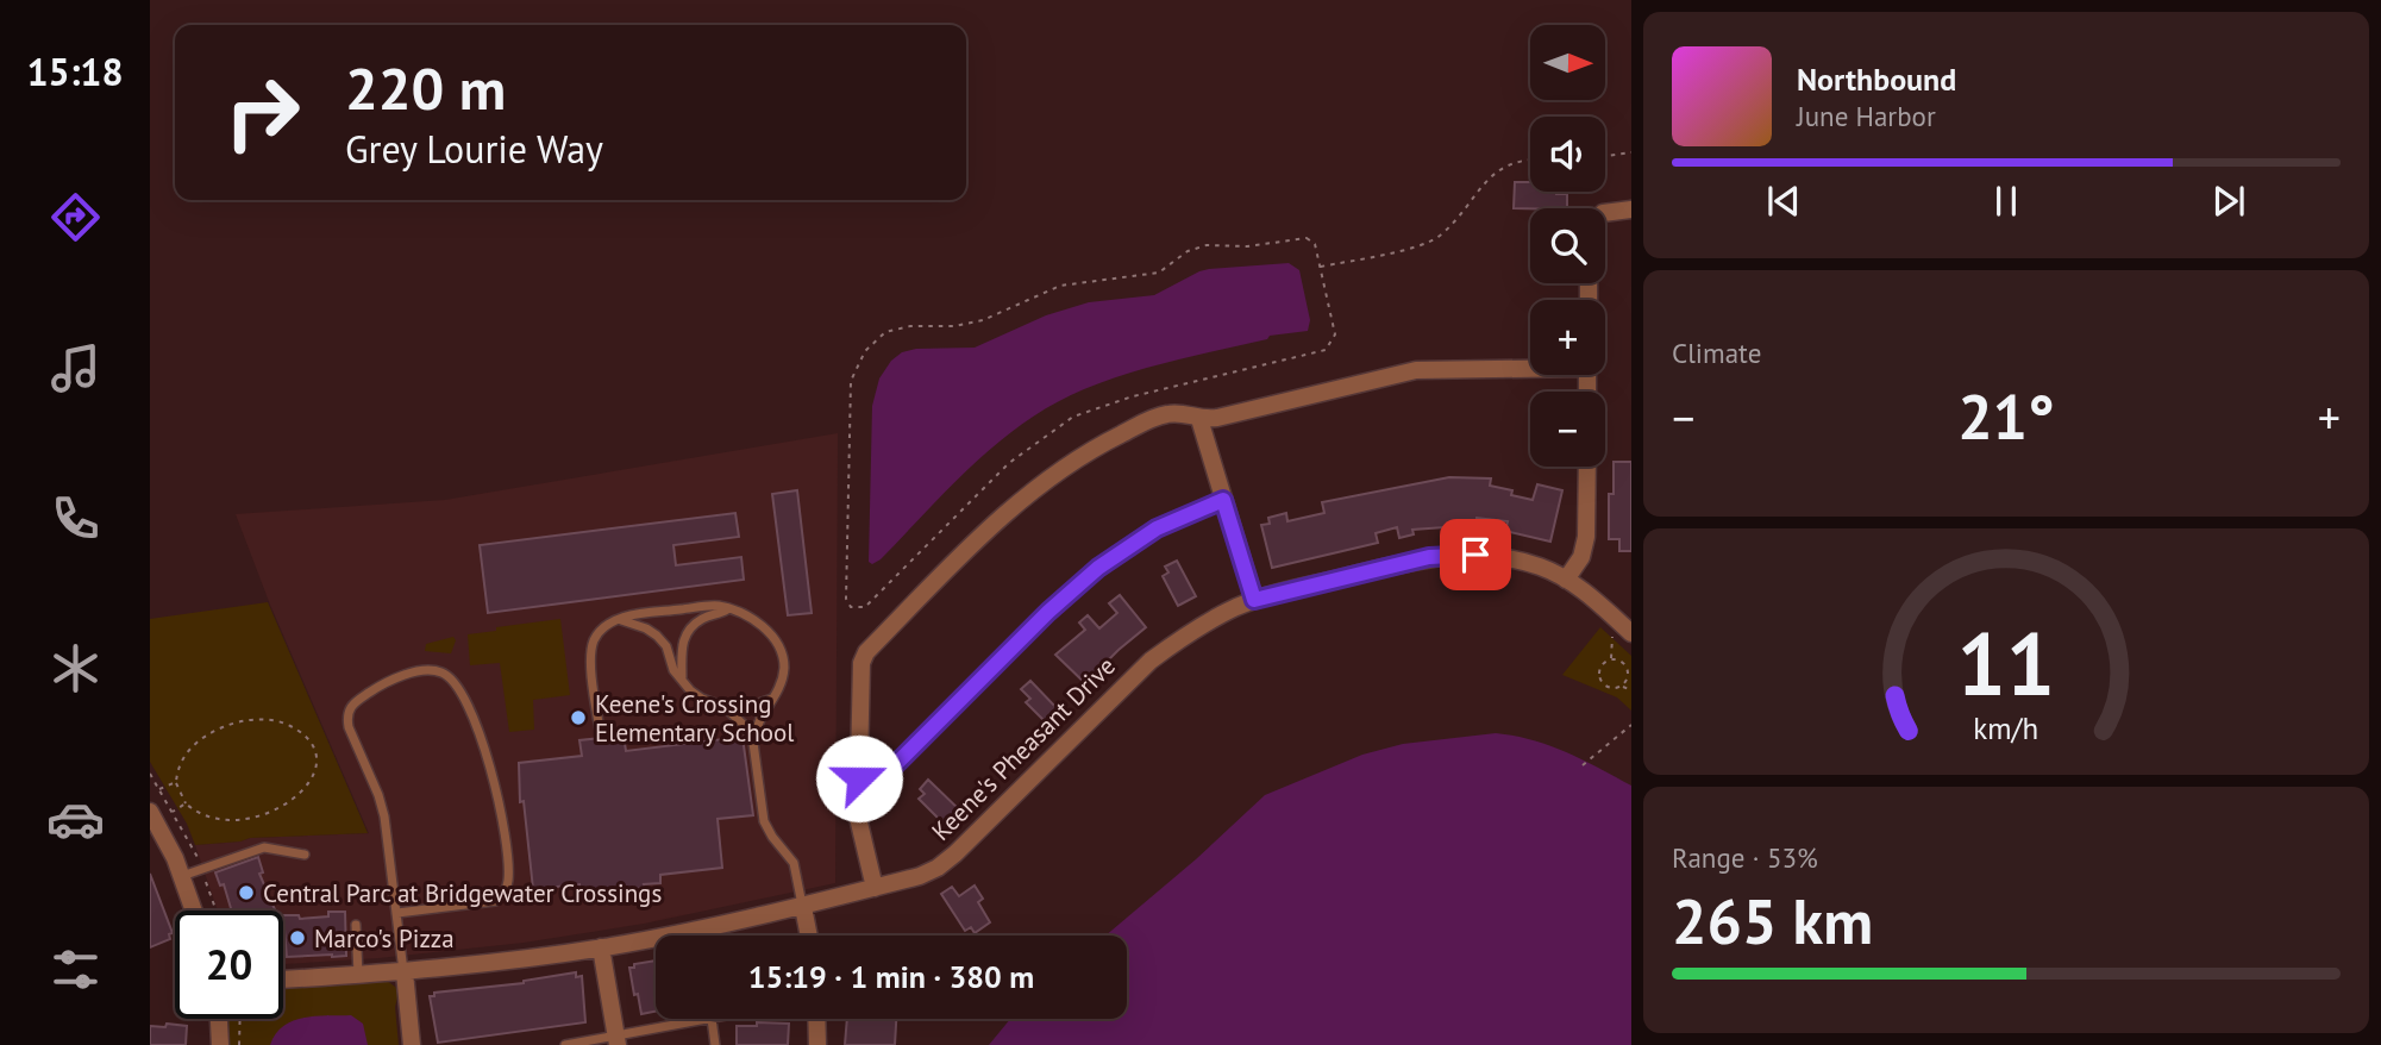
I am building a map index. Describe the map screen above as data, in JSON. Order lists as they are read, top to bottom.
{
  "streets": {
    "street": ["Keene's Pheasant Drive"]
  },
  "places": ["Keene's Crossing Elementary School", "Central Parc at Bridgewater Crossings", "Marco's Pizza"],
  "north": "right",
  "page": {
    "tabs": "15:18",
    "map_buttons": ["+", "−"],
    "turn": ["220 m", "Grey Lourie Way"],
    "song": ["Northbound", "June Harbor"],
    "tile": [
      "Climate",
      ["Range · 53%", "265 km"]
    ],
    "heat": ["−", "21°", "+"],
    "limit": "20",
    "trip": "15:19 · 1 min · 380 m",
    "gauge": ["11", "km/h"]
  }
}
